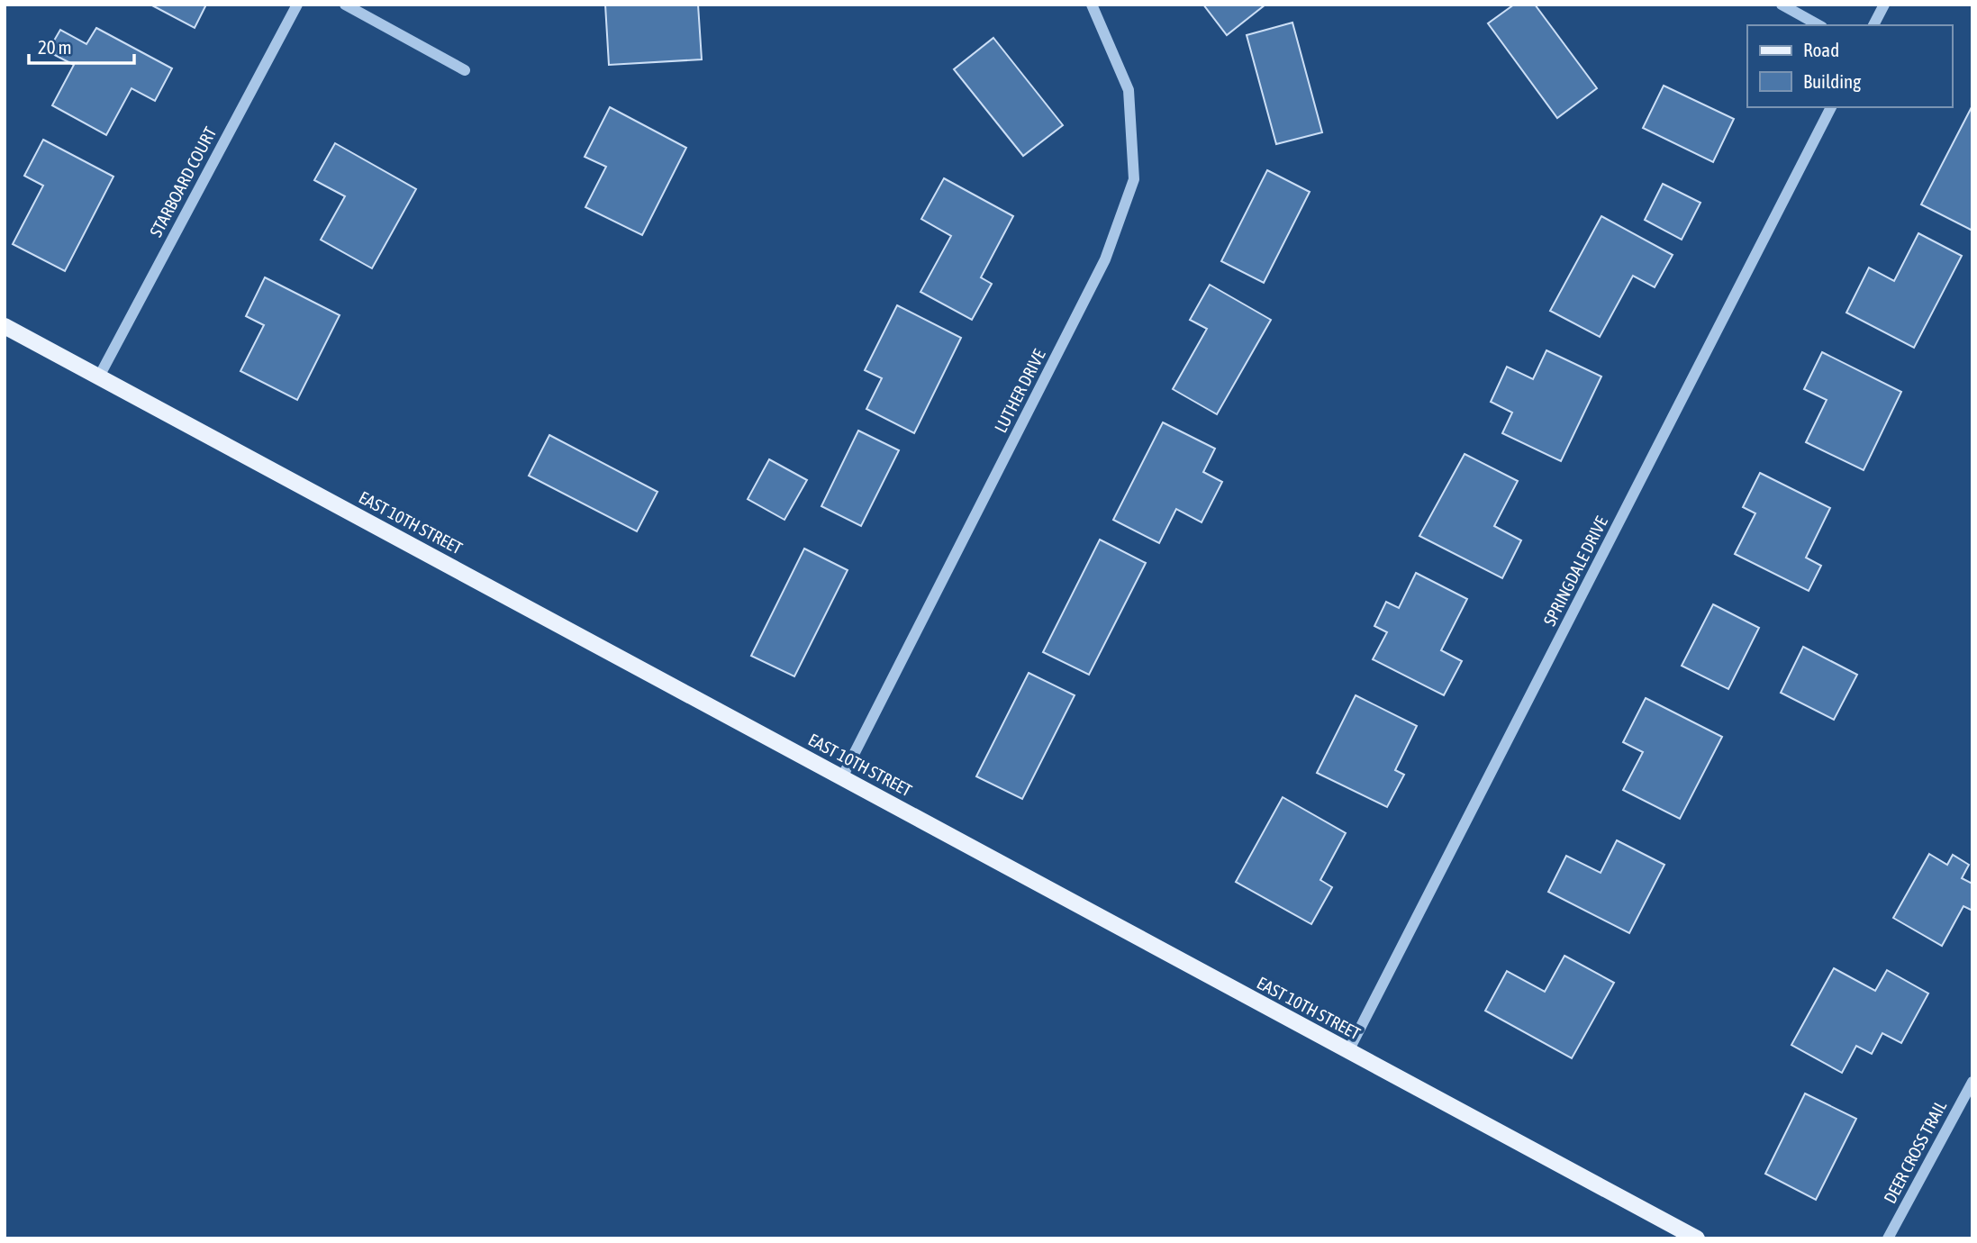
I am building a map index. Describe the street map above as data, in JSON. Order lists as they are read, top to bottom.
{
  "streets": {
    "main road": ["EAST 10TH STREET"],
    "street": [
      "STARBOARD COURT",
      "LUTHER DRIVE",
      "SPRINGDALE DRIVE",
      "DEER CROSS TRAIL"
    ]
  },
  "crossings": [
    ["STARBOARD COURT", "EAST 10TH STREET"],
    ["LUTHER DRIVE", "EAST 10TH STREET"],
    ["EAST 10TH STREET", "SPRINGDALE DRIVE"]
  ],
  "legend": ["Road", "Building"],
  "scale_bar": "20 m"
}
